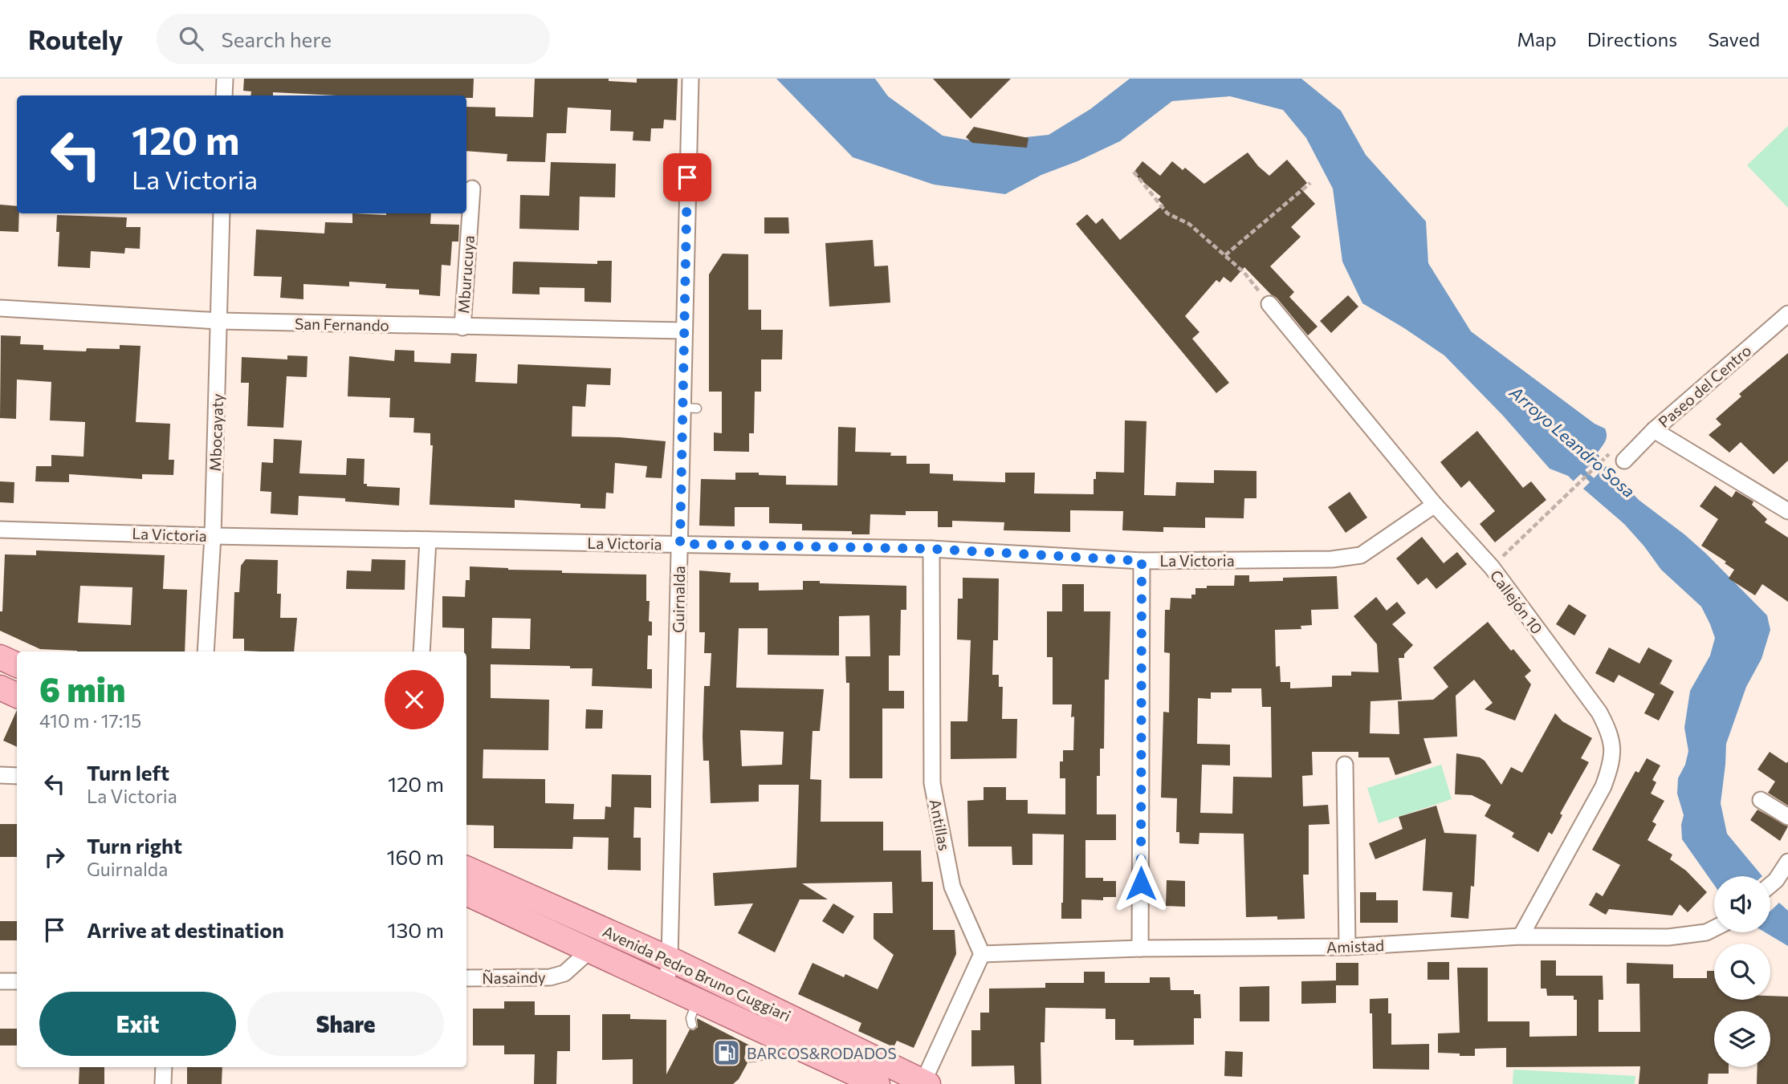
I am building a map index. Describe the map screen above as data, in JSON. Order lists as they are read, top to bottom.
{
  "streets": {
    "main road": ["Avenida Pedro Bruno Guggiari"],
    "street": [
      "Mburucuya",
      "San Fernando",
      "Paseo del Centro",
      "Mbocayaty",
      "La Victoria",
      "Guirnalda",
      "Callejón 10",
      "Antillas",
      "Amistad",
      "Ñasaindy"
    ]
  },
  "crossings": [
    ["Mburucuya", "San Fernando"],
    ["San Fernando", "Mbocayaty"],
    ["San Fernando", "Guirnalda"],
    ["Mbocayaty", "La Victoria"],
    ["La Victoria", "Guirnalda"],
    ["La Victoria", "Callejón 10"],
    ["La Victoria", "Antillas"],
    ["Guirnalda", "Avenida Pedro Bruno Guggiari"],
    ["Callejón 10", "Amistad"],
    ["Antillas", "Amistad"],
    ["Avenida Pedro Bruno Guggiari", "Ñasaindy"]
  ],
  "water": ["Arroyo Leandro Sosa"],
  "places": {
    "fuel station": ["BARCOS&RODADOS"]
  },
  "page": {
    "header": "Routely",
    "search": "Search here",
    "nav": ["Map", "Directions", "Saved"],
    "turn": ["120 m", "La Victoria"],
    "heading": ["6 min", "410 m · 17:15"],
    "list": [
      {
        "name": "Turn left",
        "note": "La Victoria",
        "value": "120 m"
      },
      {
        "name": "Turn right",
        "note": "Guirnalda",
        "value": "160 m"
      },
      {
        "name": "Arrive at destination",
        "value": "130 m"
      }
    ],
    "buttons": ["Exit", "Share"]
  }
}
